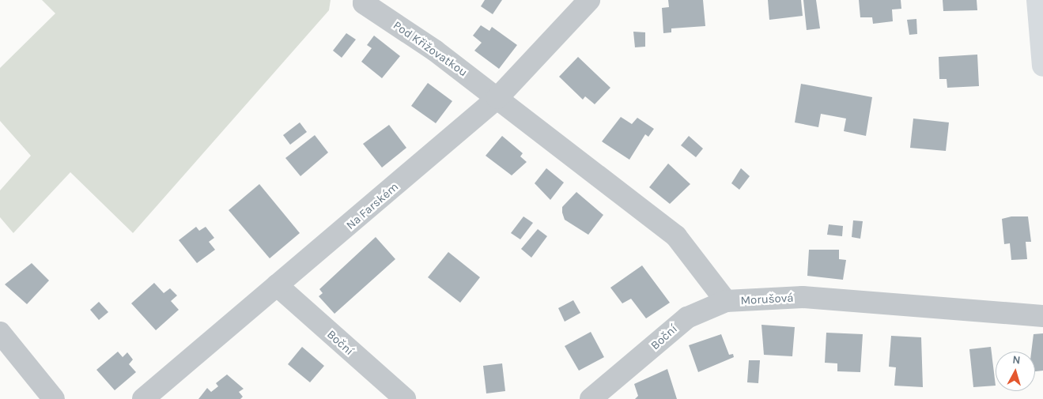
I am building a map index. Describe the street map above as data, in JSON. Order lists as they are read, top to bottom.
{
  "streets": {
    "street": [
      "Pod Křižovatkou",
      "Na Farském",
      "Morušová",
      "Boční"
    ]
  },
  "crossings": [
    ["Pod Křižovatkou", "Na Farském"],
    ["Pod Křižovatkou", "Morušová"],
    ["Na Farském", "Morušová"],
    ["Na Farském", "Boční"],
    ["Morušová", "Boční"]
  ],
  "north": "top"
}
